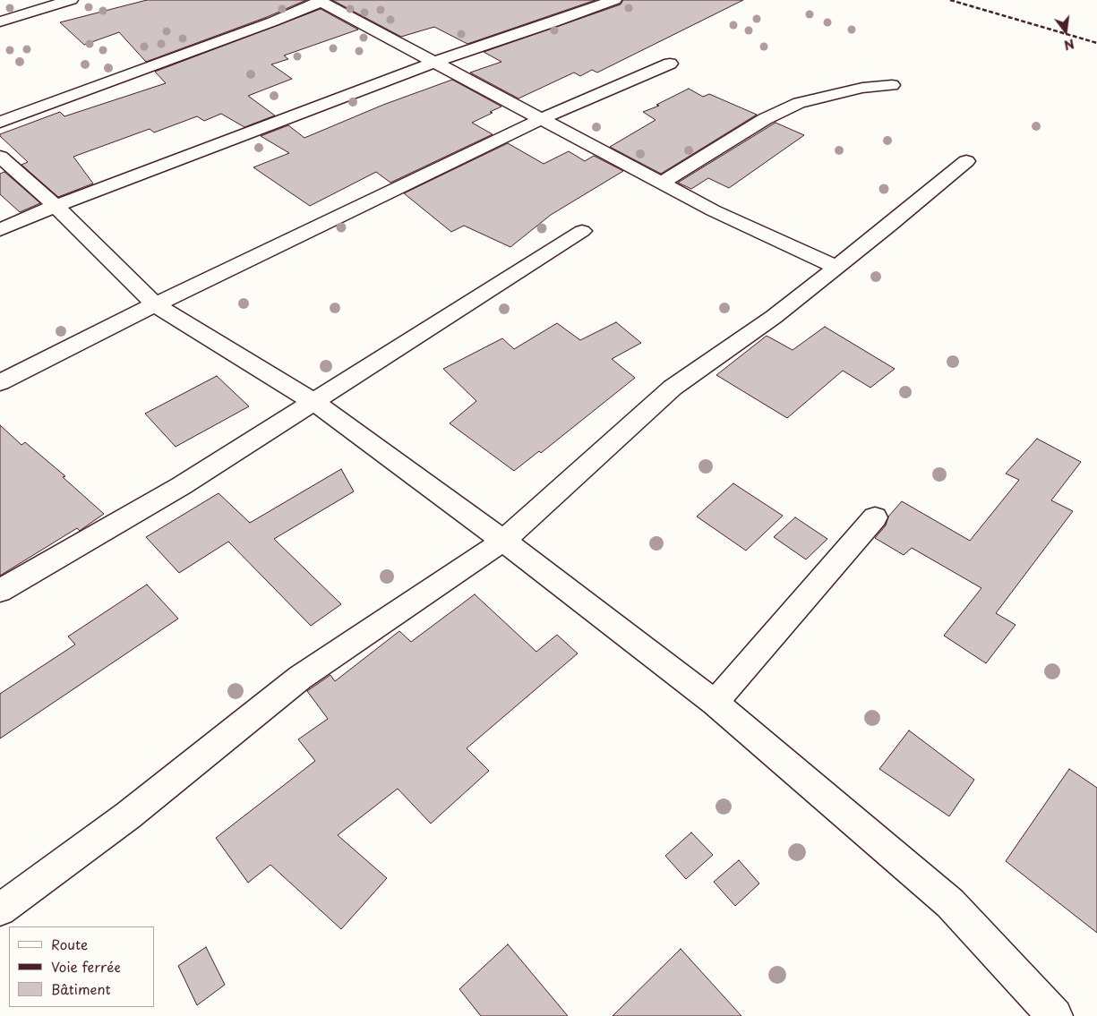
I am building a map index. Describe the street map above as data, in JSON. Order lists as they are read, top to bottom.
{
  "legend": ["Route", "Voie ferrée", "Bâtiment"],
  "north": "bottom"
}
